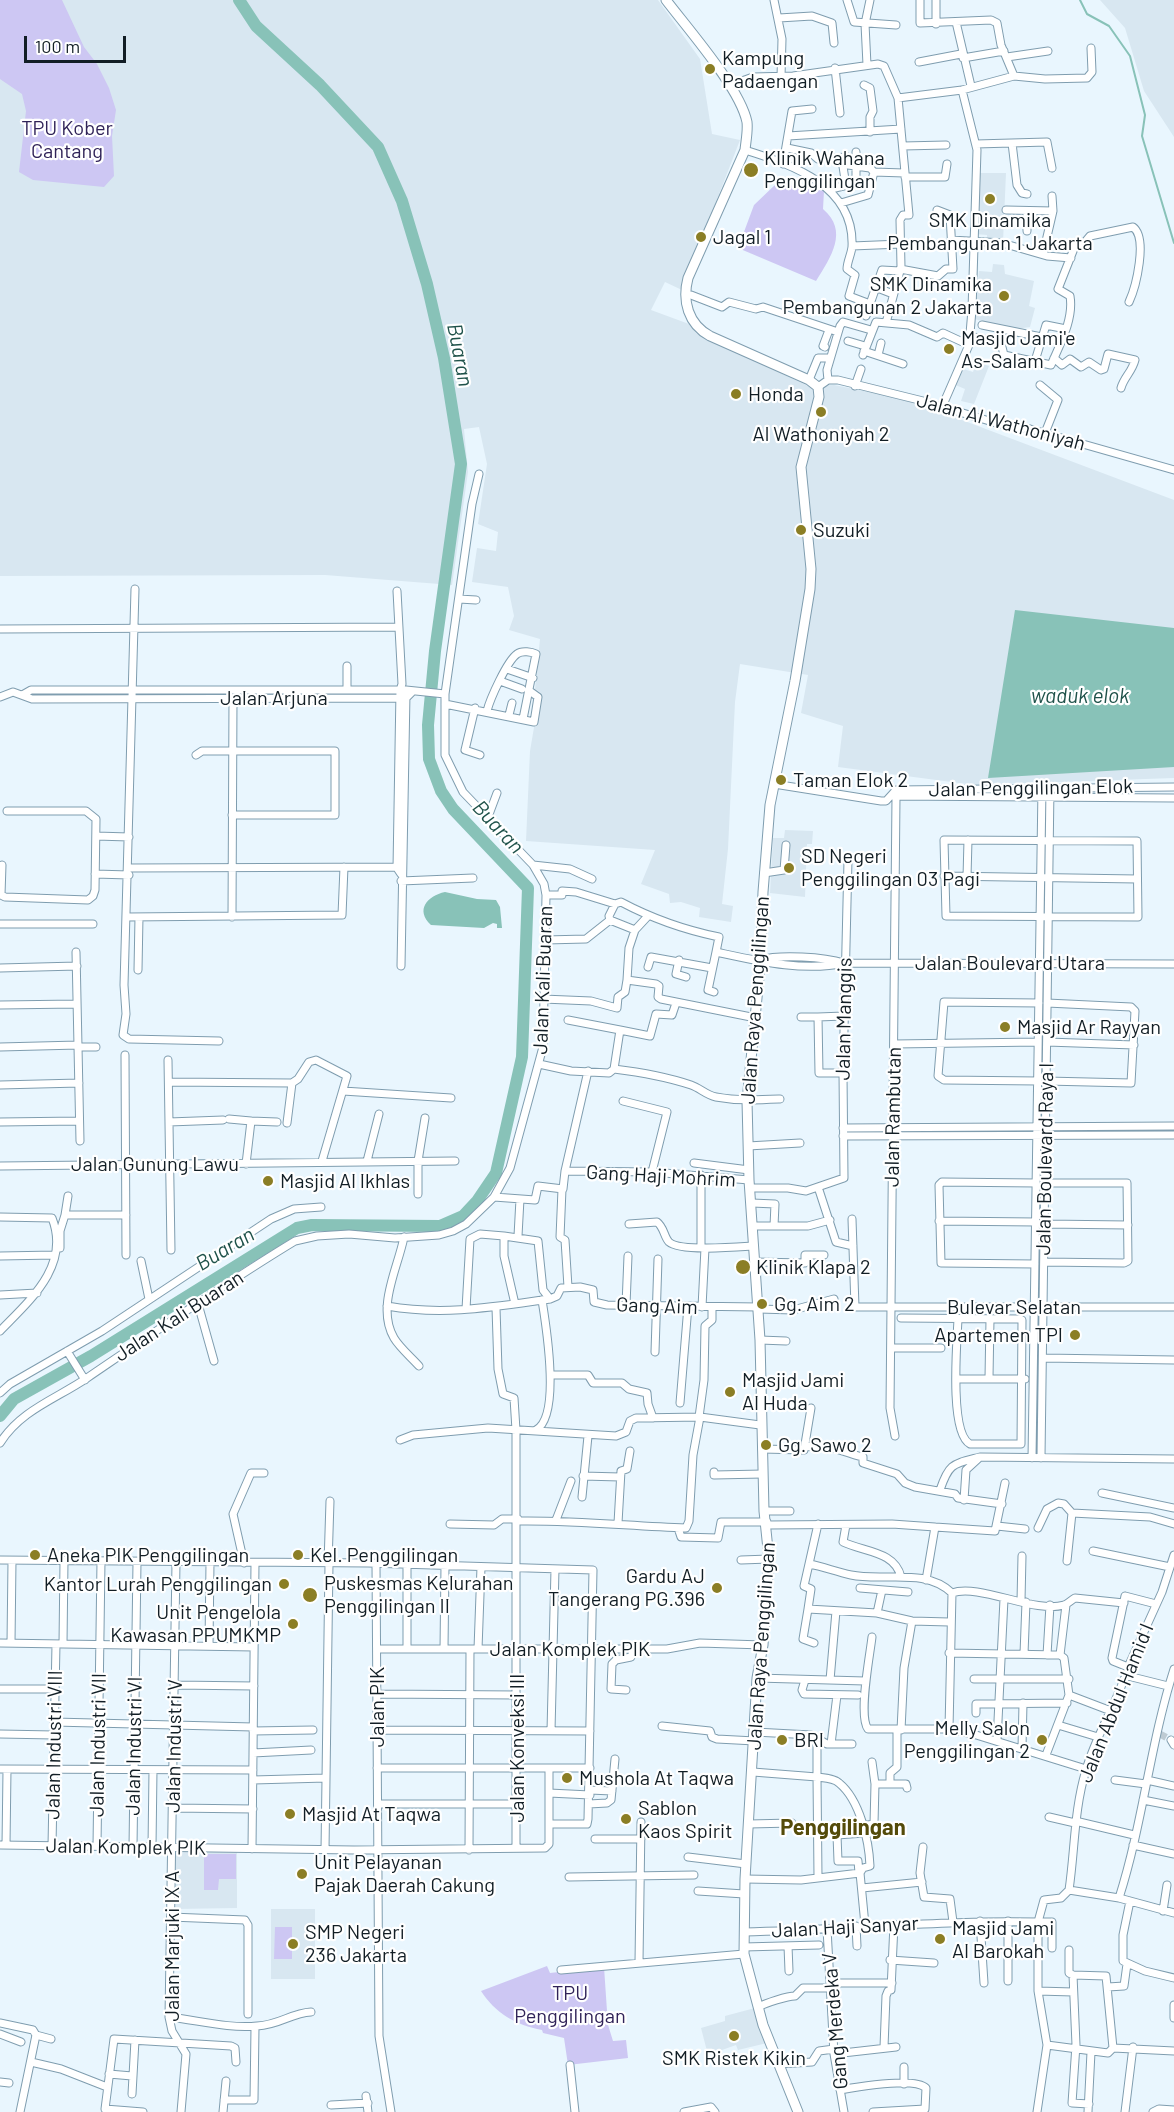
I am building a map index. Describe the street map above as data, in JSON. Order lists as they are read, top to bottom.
{
  "streets": {
    "main road": ["Jalan Raya Penggilingan"],
    "street": [
      "Jalan Al Wathoniyah",
      "Jalan Arjuna",
      "Jalan Penggilingan Elok",
      "Jalan Boulevard Utara",
      "Jalan Kali Buaran",
      "Jalan Manggis",
      "Jalan Rambutan",
      "Jalan Boulevard Raya I",
      "Jalan Gunung Lawu",
      "Gang Haji Mohrim",
      "Gang Aim",
      "Bulevar Selatan",
      "Jalan Komplek PIK",
      "Jalan Abdul Hamid I",
      "Jalan PIK",
      "Jalan Industri VIII",
      "Jalan Industri VII",
      "Jalan Industri VI",
      "Jalan Industri V",
      "Jalan Konveksi III",
      "Jalan Haji Sanyar",
      "Jalan Marjuki IX A",
      "Gang Merdeka V"
    ]
  },
  "crossings": [
    ["Jalan Arjuna", "Jalan Kali Buaran"],
    ["Jalan Penggilingan Elok", "Jalan Raya Penggilingan"],
    ["Jalan Penggilingan Elok", "Jalan Rambutan"],
    ["Jalan Penggilingan Elok", "Jalan Boulevard Raya I"],
    ["Jalan Boulevard Utara", "Jalan Raya Penggilingan"],
    ["Jalan Boulevard Utara", "Jalan Manggis"],
    ["Jalan Boulevard Utara", "Jalan Rambutan"],
    ["Jalan Boulevard Utara", "Jalan Boulevard Raya I"],
    ["Jalan Raya Penggilingan", "Gang Haji Mohrim"],
    ["Jalan Raya Penggilingan", "Gang Aim"],
    ["Jalan Raya Penggilingan", "Jalan Komplek PIK"],
    ["Jalan Raya Penggilingan", "Jalan Haji Sanyar"],
    ["Jalan Rambutan", "Bulevar Selatan"],
    ["Jalan Boulevard Raya I", "Bulevar Selatan"],
    ["Jalan Komplek PIK", "Jalan PIK"],
    ["Jalan Komplek PIK", "Jalan Industri VIII"],
    ["Jalan Komplek PIK", "Jalan Industri VII"],
    ["Jalan Komplek PIK", "Jalan Industri VI"],
    ["Jalan Komplek PIK", "Jalan Industri V"],
    ["Jalan Komplek PIK", "Jalan Konveksi III"],
    ["Jalan Komplek PIK", "Jalan Marjuki IX A"],
    ["Jalan Industri V", "Jalan Marjuki IX A"],
    ["Jalan Haji Sanyar", "Gang Merdeka V"]
  ],
  "districts": ["Penggilingan"],
  "water": ["Buaran", "waduk elok"],
  "parks": ["TPU Kober Cantang", "TPU Penggilingan"],
  "places": [
    "Kampung Padaengan",
    "Klinik Wahana Penggilingan",
    "SMK Dinamika Pembangunan 1 Jakarta",
    "Jagal 1",
    "SMK Dinamika Pembangunan 2 Jakarta",
    "Masjid Jami'e As-Salam",
    "Honda",
    "Al Wathoniyah 2",
    "Suzuki",
    "Taman Elok 2",
    "SD Negeri Penggilingan 03 Pagi",
    "Masjid Ar Rayyan",
    "Masjid Al Ikhlas",
    "Klinik Klapa 2",
    "Gg. Aim 2",
    "Apartemen TPI",
    "Masjid Jami Al Huda",
    "Gg. Sawo 2",
    "Aneka PIK Penggilingan",
    "Kel. Penggilingan",
    "Kantor Lurah Penggilingan",
    "Gardu AJ Tangerang PG.396",
    "Puskesmas Kelurahan Penggilingan II",
    "Unit Pengelola Kawasan PPUMKMP",
    "BRI",
    "Melly Salon Penggilingan 2",
    "Mushola At Taqwa",
    "Masjid At Taqwa",
    "Sablon Kaos Spirit",
    "Unit Pelayanan Pajak Daerah Cakung",
    "Masjid Jami Al Barokah",
    "SMP Negeri 236 Jakarta",
    "SMK Ristek Kikin"
  ],
  "scale_bar": "100 m"
}
